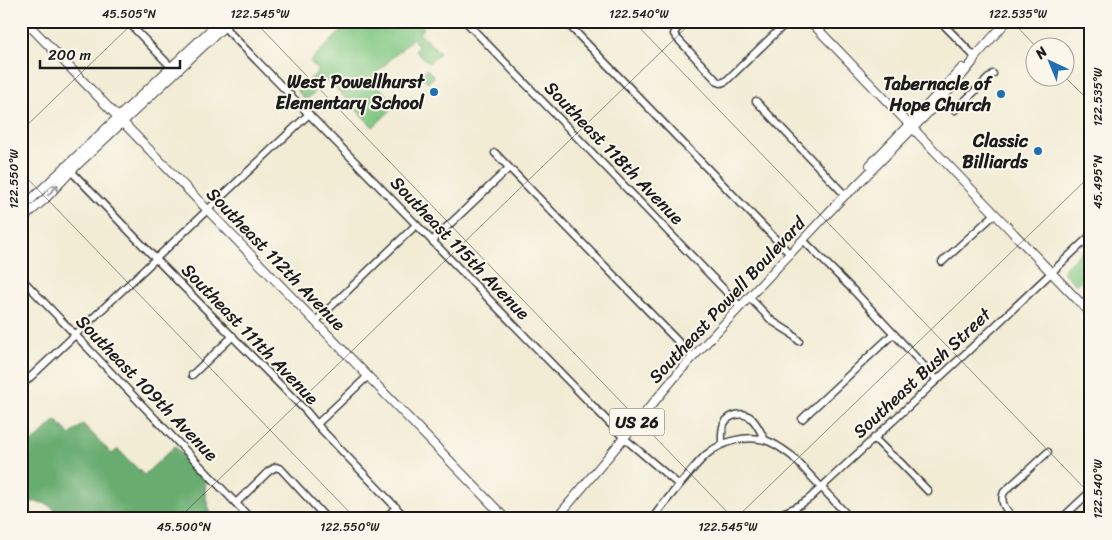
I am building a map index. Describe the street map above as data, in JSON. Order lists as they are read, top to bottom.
{
  "streets": {
    "main road": ["Southeast 112th Avenue", "Southeast Powell Boulevard", "US 26"],
    "street": [
      "Southeast 118th Avenue",
      "Southeast 115th Avenue",
      "Southeast 111th Avenue",
      "Southeast Bush Street",
      "Southeast 109th Avenue"
    ]
  },
  "crossings": [
    ["Southeast 118th Avenue", "Southeast Powell Boulevard"],
    ["Southeast 115th Avenue", "Southeast Powell Boulevard"]
  ],
  "places": ["West Powellhurst Elementary School", "Tabernacle of Hope Church", "Classic Billiards"],
  "scale_bar": "200 m",
  "north": "top left",
  "coordinates": [
    "45.505°N",
    "122.545°W",
    "122.540°W",
    "122.535°W",
    "122.550°W",
    "45.495°N",
    "45.500°N"
  ]
}
